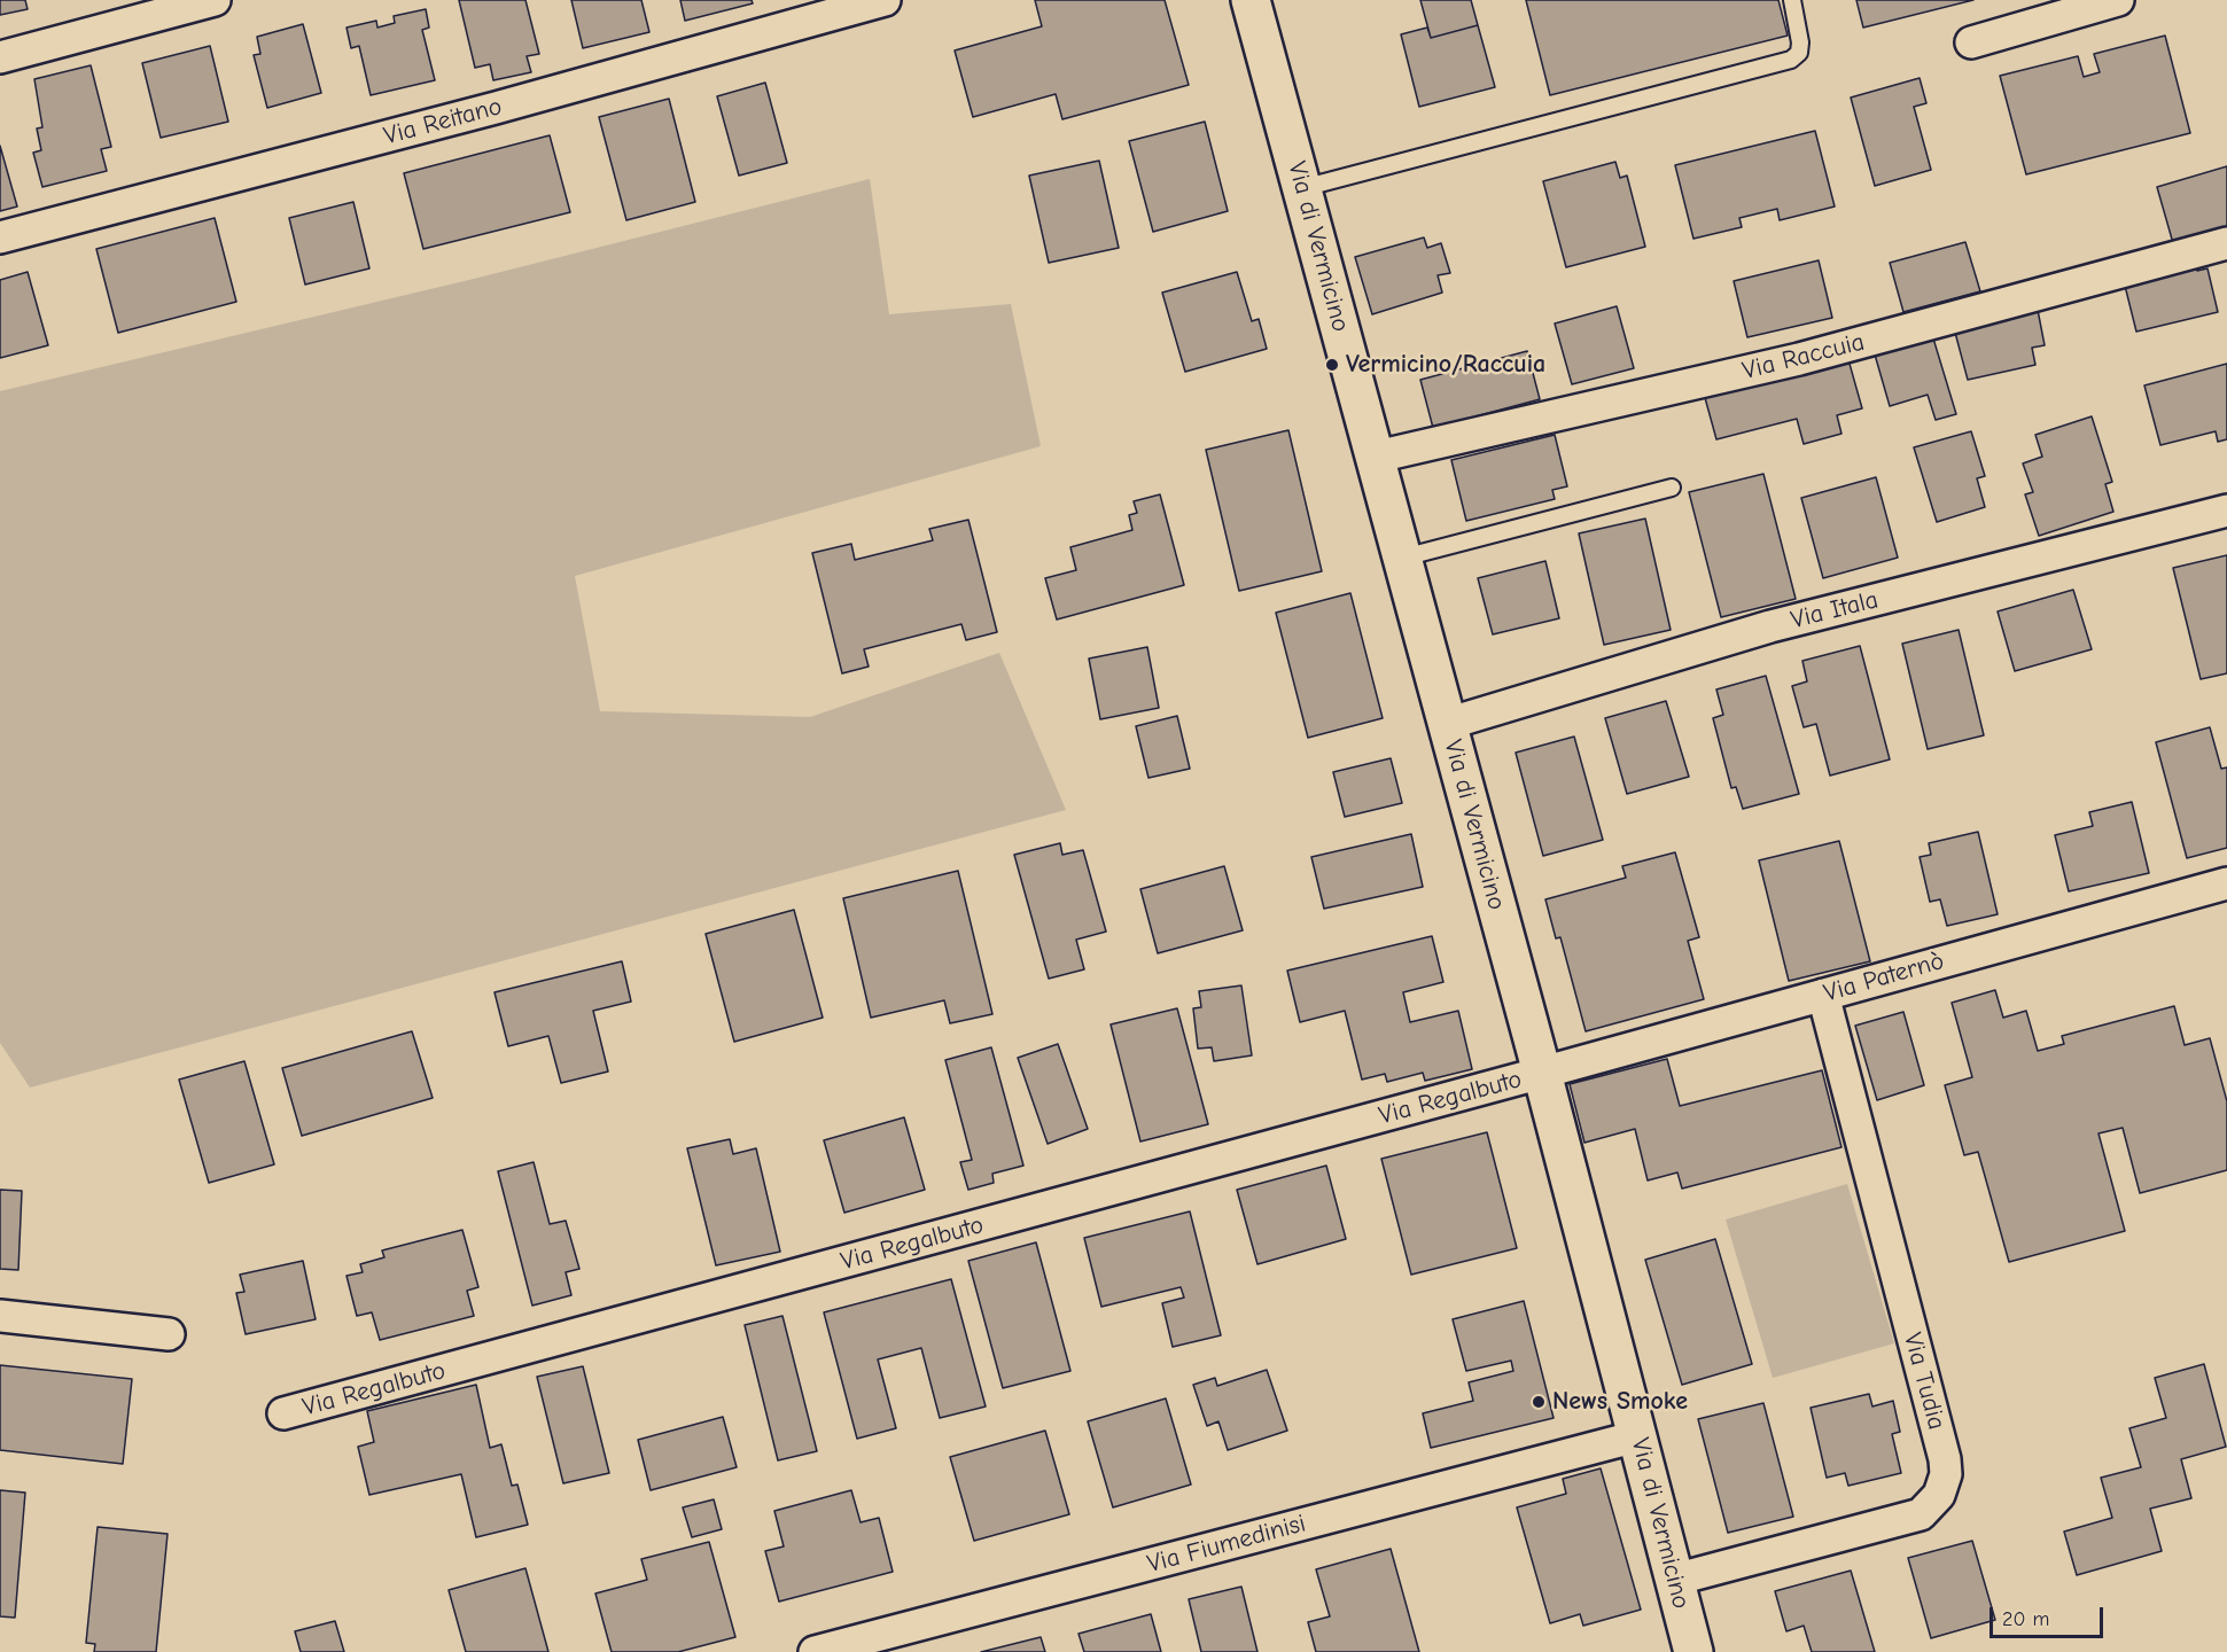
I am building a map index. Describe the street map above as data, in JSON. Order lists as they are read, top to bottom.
{
  "streets": {
    "main road": ["Via di Vermicino"],
    "street": [
      "Via Reitano",
      "Via Raccuia",
      "Via Itala",
      "Via Paternò",
      "Via Regalbuto",
      "Via Tudia",
      "Via Fiumedinisi"
    ]
  },
  "crossings": [
    ["Via di Vermicino", "Via Raccuia"],
    ["Via di Vermicino", "Via Itala"],
    ["Via di Vermicino", "Via Paternò"],
    ["Via di Vermicino", "Via Regalbuto"],
    ["Via di Vermicino", "Via Tudia"],
    ["Via di Vermicino", "Via Fiumedinisi"],
    ["Via Paternò", "Via Regalbuto"],
    ["Via Paternò", "Via Tudia"]
  ],
  "places": ["Vermicino/Raccuia", "News Smoke"],
  "scale_bar": "20 m"
}
